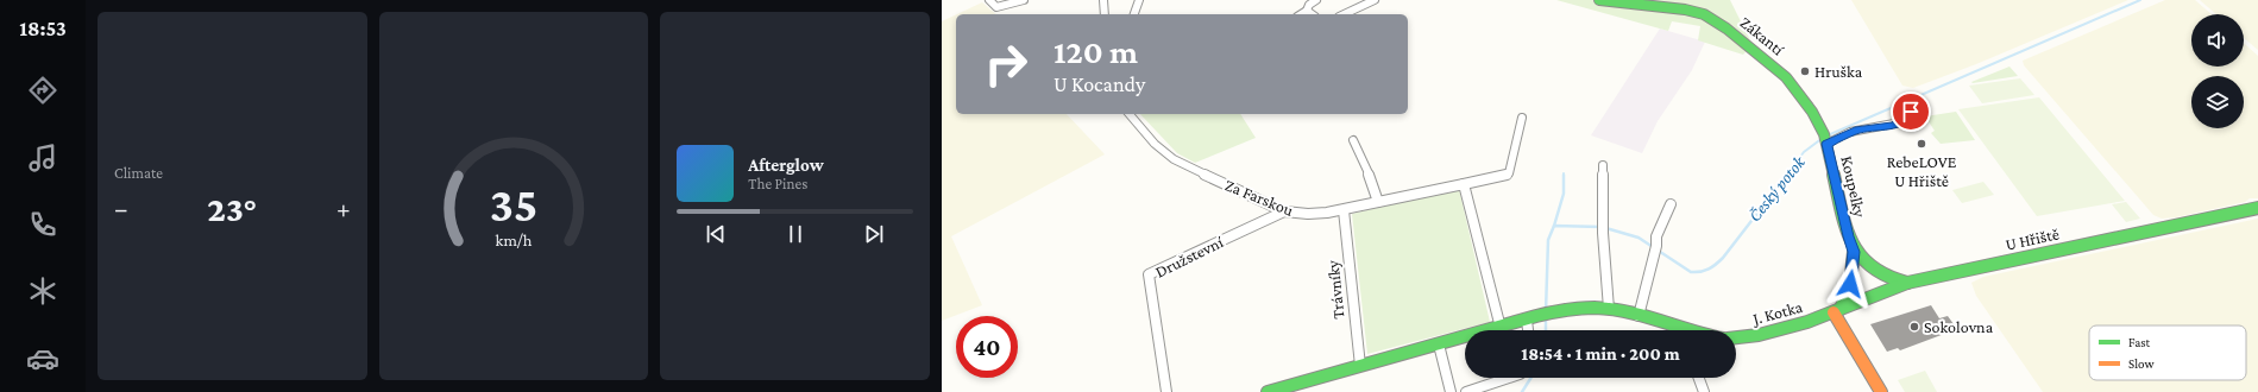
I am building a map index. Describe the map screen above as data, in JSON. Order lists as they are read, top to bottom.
{
  "streets": {
    "main road": [
      "Zákantí",
      "Koupelky",
      "U Hřiště",
      "J. Kotka"
    ],
    "street": ["Za Farskou", "Družstevní", "Trávníky"]
  },
  "crossings": [
    ["Zákantí", "Koupelky"],
    ["Koupelky", "U Hřiště"],
    ["Koupelky", "J. Kotka"],
    ["Za Farskou", "Družstevní"],
    ["Za Farskou", "Trávníky"]
  ],
  "water": ["Český potok"],
  "places": ["Hruška", "RebeLOVE U Hřiště", "Sokolovna"],
  "legend": ["Fast", "Slow"],
  "page": {
    "tabs": "18:53",
    "tile": "Climate",
    "turn": ["120 m", "U Kocandy"],
    "song": ["Afterglow", "The Pines"],
    "heat": ["−", "23°", "+"],
    "limit": "40",
    "trip": "18:54 · 1 min · 200 m",
    "gauge": ["35", "km/h"]
  }
}
